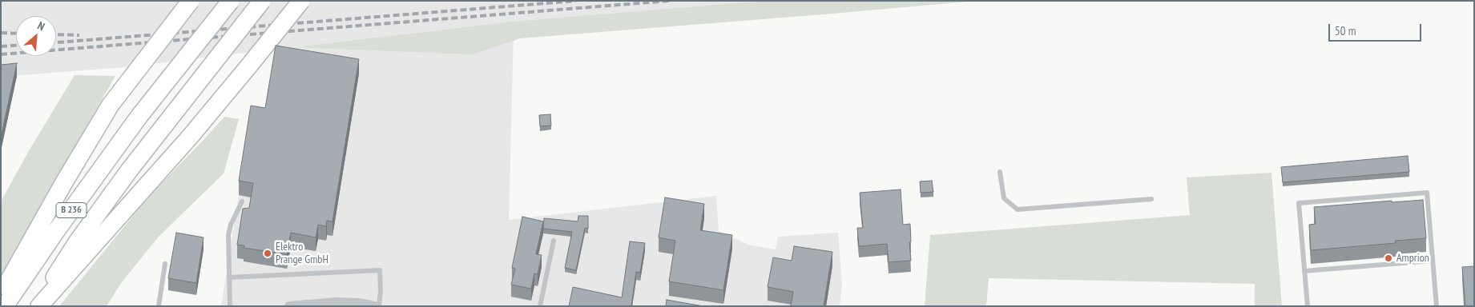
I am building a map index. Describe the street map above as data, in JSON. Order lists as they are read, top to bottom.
{
  "streets": {
    "highway": ["B 236"]
  },
  "places": ["Elektro Prange GmbH", "Amprion"],
  "scale_bar": "50 m",
  "north": "top right"
}
